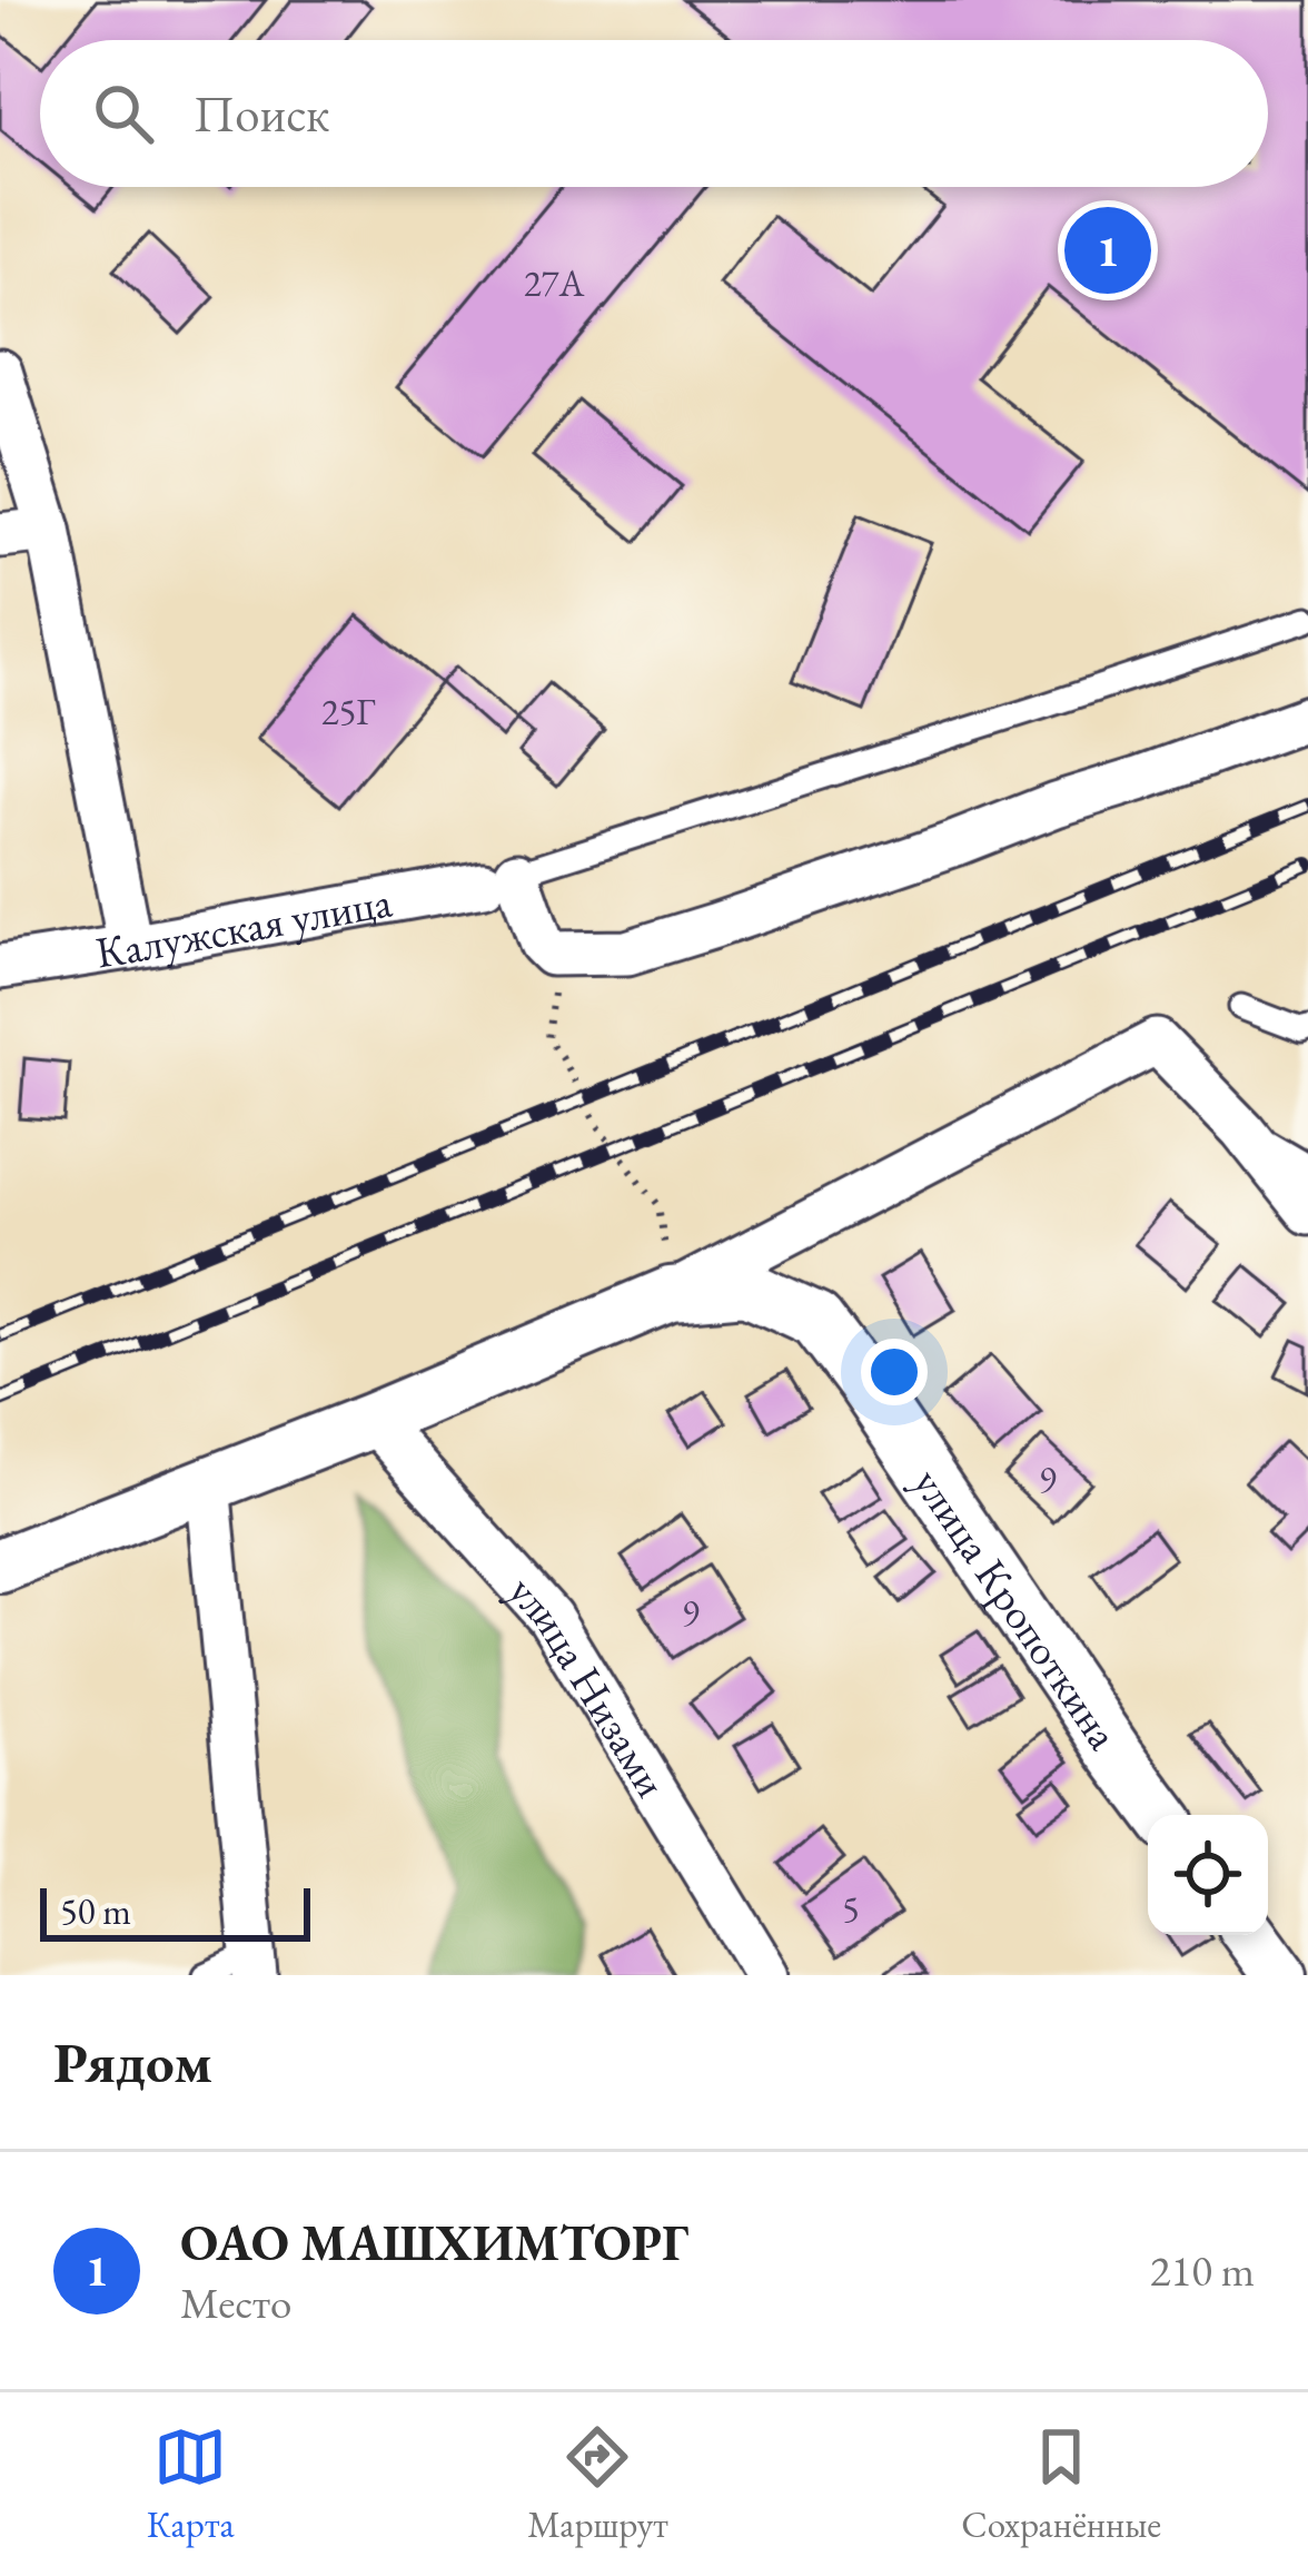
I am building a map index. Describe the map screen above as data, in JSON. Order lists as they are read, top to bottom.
{
  "streets": {
    "street": ["Калужская улица", "улица Кропоткина", "улица Низами"]
  },
  "crossings": [
    ["улица Кропоткина", "улица Низами"]
  ],
  "house_numbers": [
    "27А",
    "25Г",
    "9",
    "9",
    "5"
  ],
  "scale_bar": "50 m",
  "page": {
    "search": "Поиск",
    "pins": "1",
    "scale": "50 m",
    "heading": "Рядом",
    "list": [
      {
        "mark": "1",
        "name": "ОАО МАШХИМТОРГ",
        "note": "Место",
        "value": "210 m"
      }
    ],
    "nav": ["Карта", "Маршрут", "Сохранённые"]
  }
}
